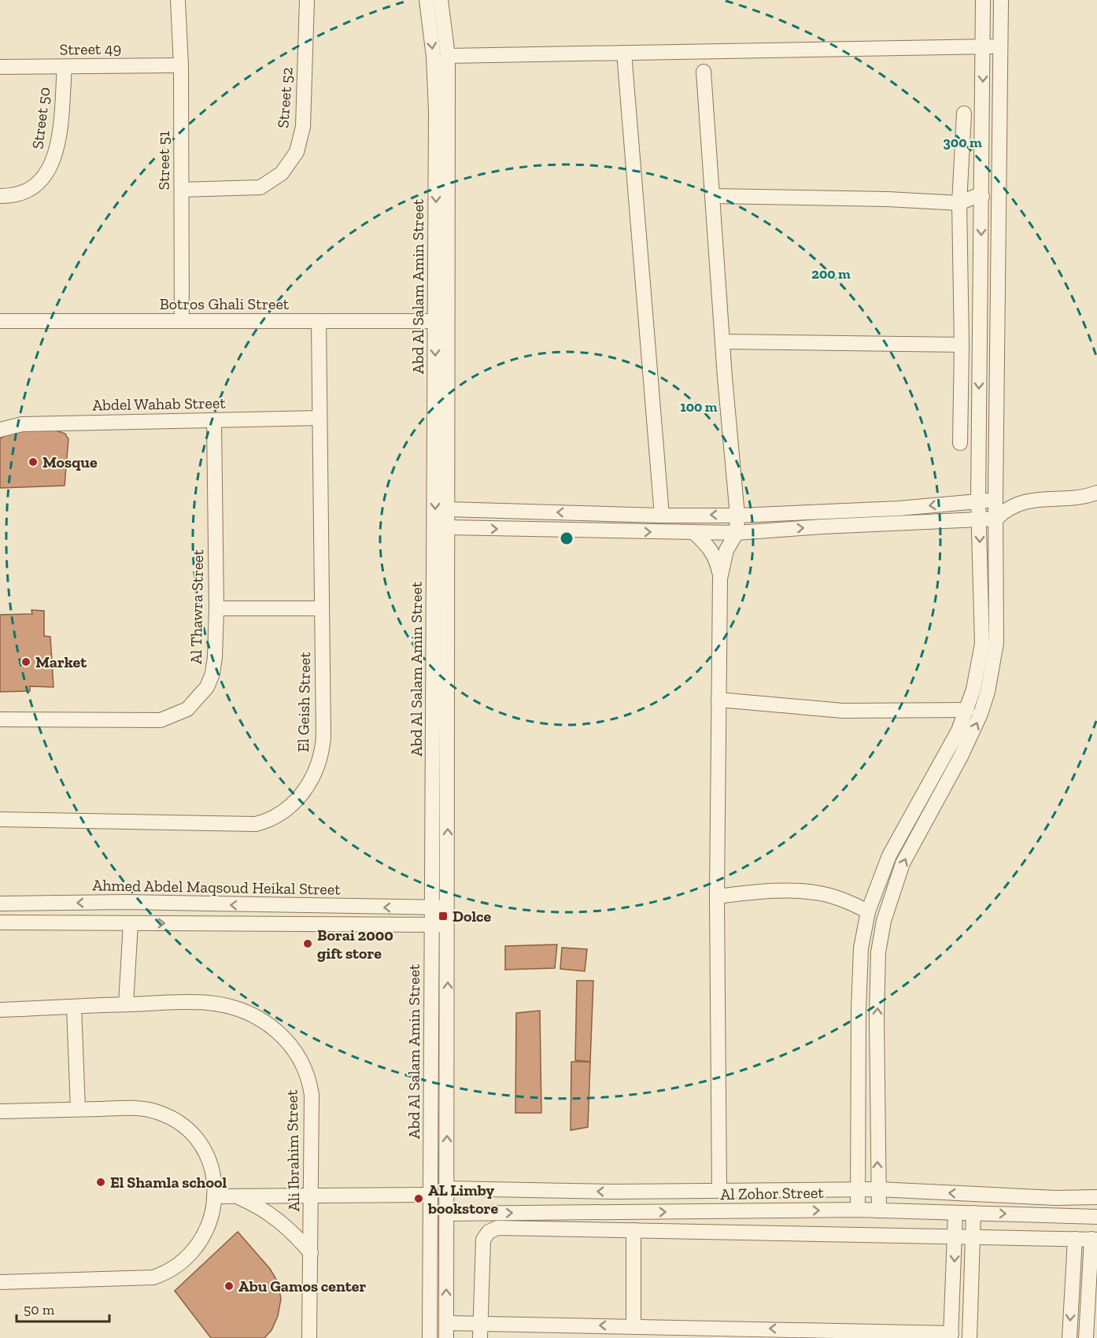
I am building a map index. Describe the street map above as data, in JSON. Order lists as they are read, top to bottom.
{
  "streets": {
    "street": [
      "Street 49",
      "Street 52",
      "Street 50",
      "Street 51",
      "Abd Al Salam Amin Street",
      "Botros Ghali Street",
      "Abdel Wahab Street",
      "Al Thawra Street",
      "El Geish Street",
      "Ahmed Abdel Maqsoud Heikal Street",
      "Ali Ibrahim Street",
      "Al Zohor Street"
    ]
  },
  "crossings": [
    ["Street 49", "Street 50"],
    ["Street 49", "Street 51"],
    ["Street 52", "Street 51"],
    ["Street 51", "Botros Ghali Street"],
    ["Abd Al Salam Amin Street", "Botros Ghali Street"],
    ["Abd Al Salam Amin Street", "Ahmed Abdel Maqsoud Heikal Street"],
    ["Abd Al Salam Amin Street", "Al Zohor Street"],
    ["Botros Ghali Street", "El Geish Street"],
    ["Abdel Wahab Street", "Al Thawra Street"],
    ["Abdel Wahab Street", "El Geish Street"]
  ],
  "places": {
    "other": [
      "Mosque",
      "Market",
      "Borai 2000 gift store",
      "El Shamla school",
      "AL Limby bookstore",
      "Abu Gamos center"
    ],
    "transit": ["Dolce"]
  },
  "scale_bar": "50 m",
  "rings": ["300 m", "200 m", "100 m"]
}
